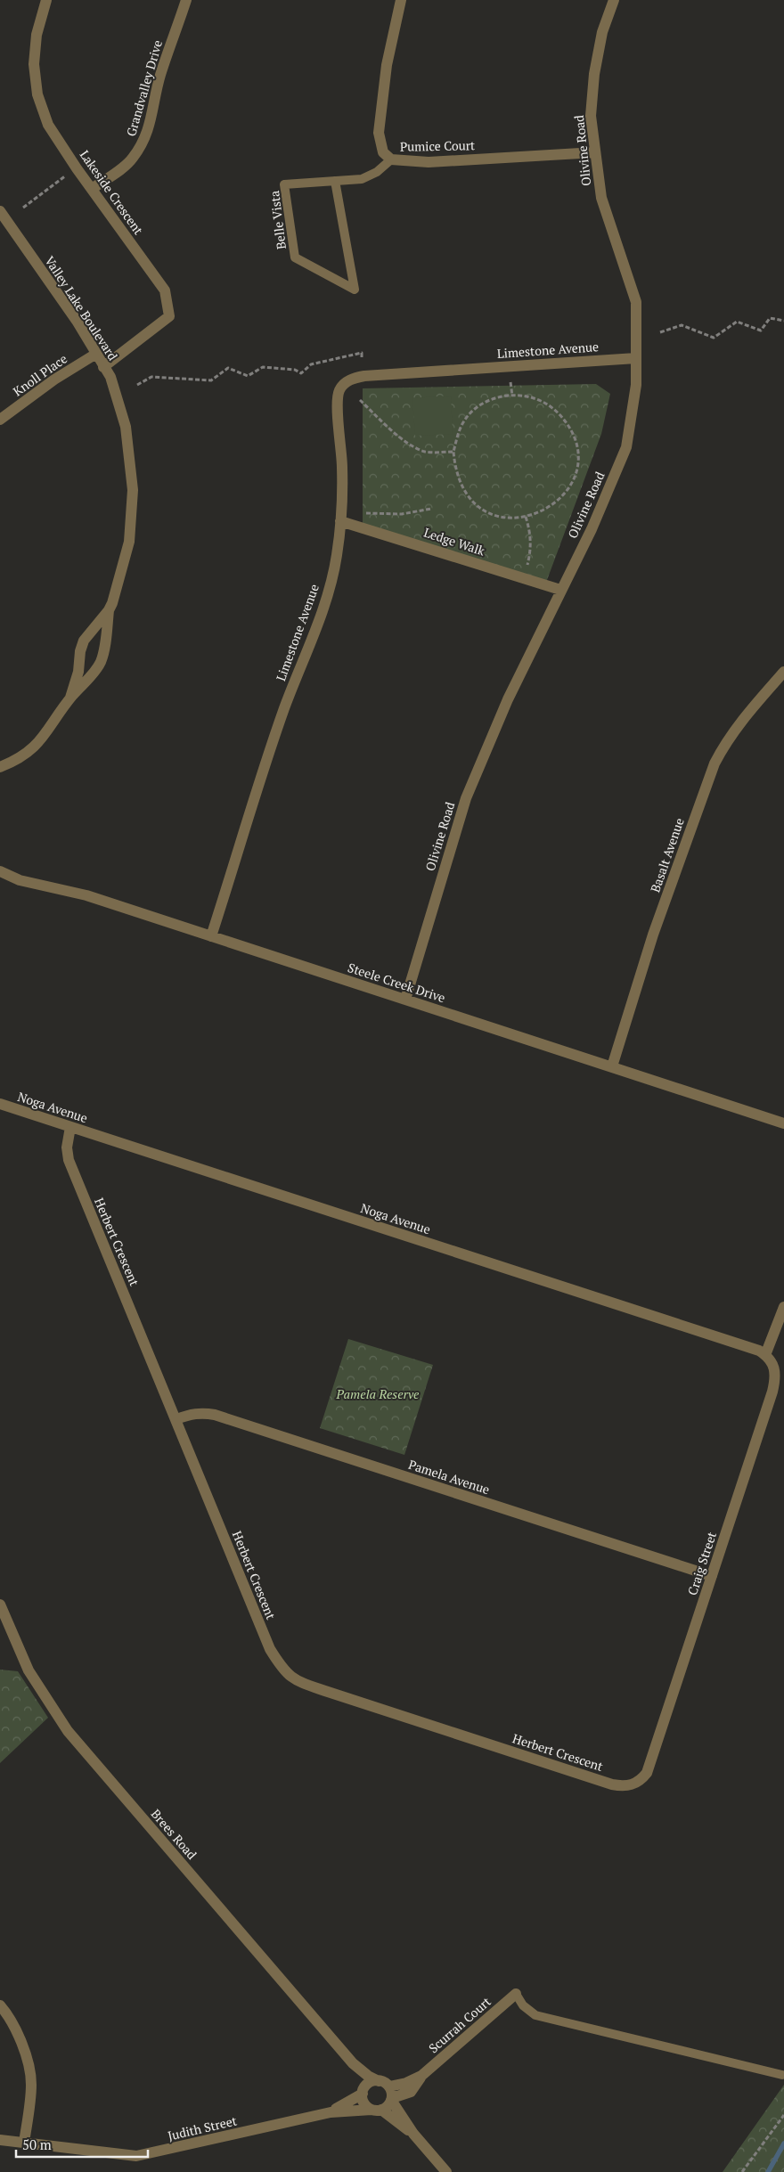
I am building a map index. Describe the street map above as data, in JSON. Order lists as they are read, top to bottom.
{
  "streets": {
    "street": [
      "Grandvalley Drive",
      "Pumice Court",
      "Olivine Road",
      "Lakeside Crescent",
      "Valley Lake Boulevard",
      "Limestone Avenue",
      "Knoll Place",
      "Ledge Walk",
      "Basalt Avenue",
      "Steele Creek Drive",
      "Noga Avenue",
      "Herbert Crescent",
      "Pamela Avenue",
      "Craig Street",
      "Brees Road",
      "Scurrah Court",
      "Judith Street"
    ],
    "lane": ["Belle Vista"]
  },
  "crossings": [
    ["Grandvalley Drive", "Lakeside Crescent"],
    ["Pumice Court", "Olivine Road"],
    ["Pumice Court", "Belle Vista"],
    ["Olivine Road", "Limestone Avenue"],
    ["Olivine Road", "Ledge Walk"],
    ["Olivine Road", "Steele Creek Drive"],
    ["Lakeside Crescent", "Valley Lake Boulevard"],
    ["Valley Lake Boulevard", "Knoll Place"],
    ["Limestone Avenue", "Ledge Walk"],
    ["Limestone Avenue", "Steele Creek Drive"],
    ["Basalt Avenue", "Steele Creek Drive"],
    ["Noga Avenue", "Herbert Crescent"],
    ["Herbert Crescent", "Pamela Avenue"],
    ["Herbert Crescent", "Craig Street"],
    ["Pamela Avenue", "Craig Street"],
    ["Brees Road", "Scurrah Court"],
    ["Brees Road", "Judith Street"],
    ["Scurrah Court", "Judith Street"]
  ],
  "parks": ["Pamela Reserve"],
  "scale_bar": "50 m"
}
